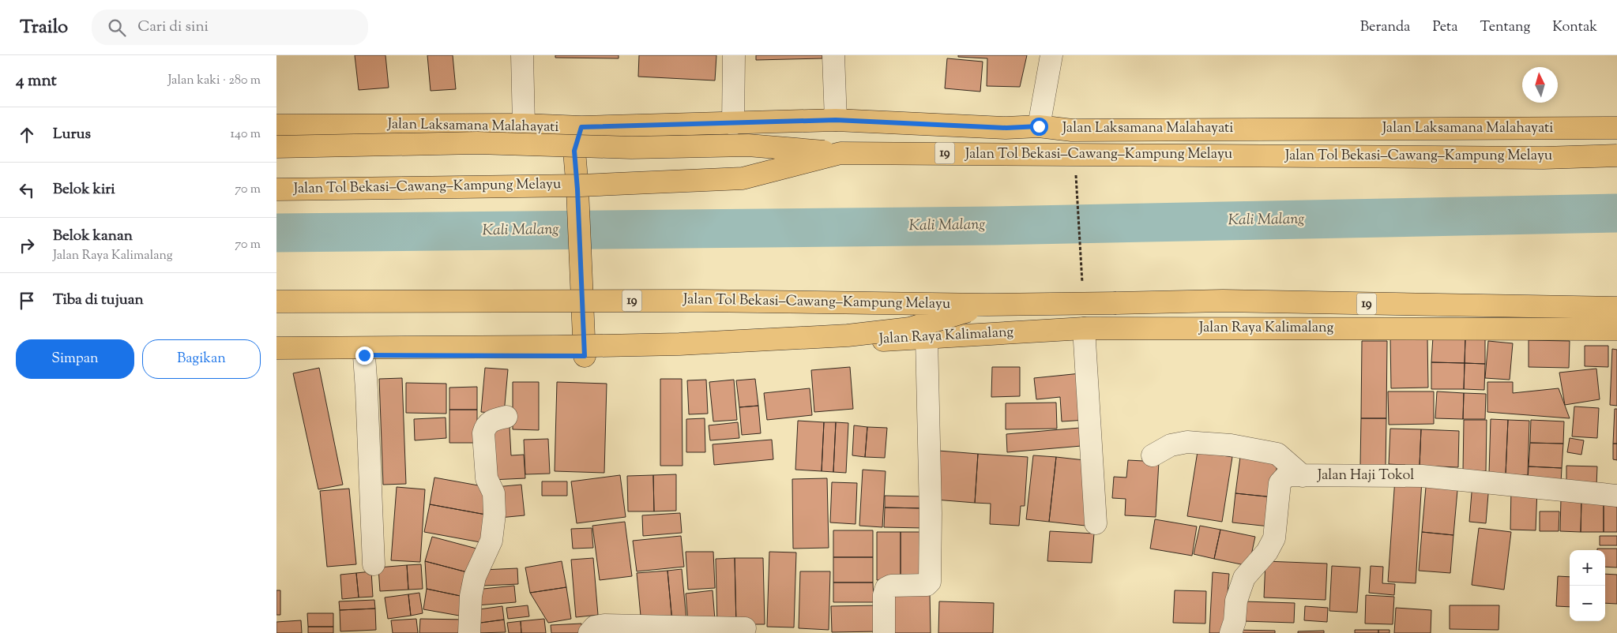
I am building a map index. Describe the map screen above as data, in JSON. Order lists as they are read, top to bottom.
{
  "streets": {
    "main road": [
      "Jalan Laksamana Malahayati",
      "19",
      "Jalan Tol Bekasi–Cawang–Kampung Melayu",
      "Jalan Raya Kalimalang"
    ],
    "street": ["Jalan Haji Tokol"]
  },
  "water": ["Kali Malang"],
  "north": "top",
  "page": {
    "header": "Trailo",
    "search": "Cari di sini",
    "nav": [
      "Beranda",
      "Peta",
      "Tentang",
      "Kontak"
    ],
    "heading": ["4 mnt", "Jalan kaki · 280 m"],
    "list": [
      ["Lurus", "140 m"],
      ["Belok kiri", "70 m"],
      ["Belok kanan", "Jalan Raya Kalimalang", "70 m"],
      "Tiba di tujuan"
    ],
    "buttons": ["Simpan", "Bagikan"],
    "map_buttons": ["+", "−"]
  }
}
